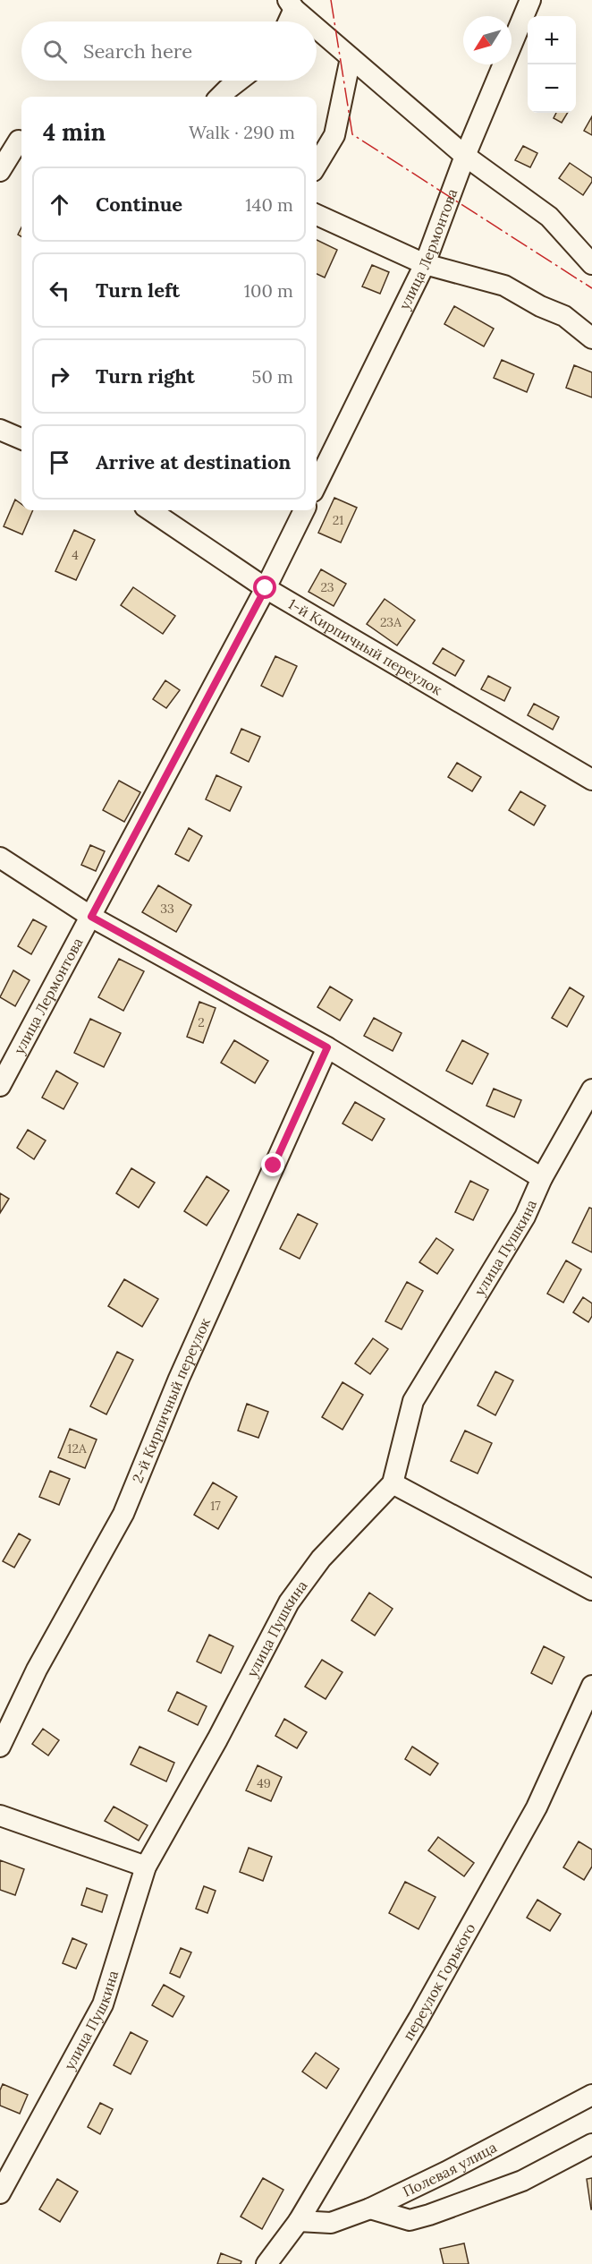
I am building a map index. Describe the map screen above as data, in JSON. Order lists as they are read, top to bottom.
{
  "streets": {
    "street": [
      "улица Лермонтова",
      "1-й Кирпичный переулок",
      "улица Пушкина",
      "2-й Кирпичный переулок",
      "переулок Горького",
      "Полевая улица"
    ]
  },
  "crossings": [
    ["улица Лермонтова", "1-й Кирпичный переулок"],
    ["переулок Горького", "Полевая улица"]
  ],
  "house_numbers": [
    "21",
    "4",
    "23",
    "23А",
    "33",
    "2",
    "12А",
    "17",
    "49"
  ],
  "north": "bottom left",
  "page": {
    "map_buttons": ["+", "−"],
    "search": "Search here",
    "heading": ["4 min", "Walk · 290 m"],
    "list": [
      ["Continue", "140 m"],
      ["Turn left", "100 m"],
      ["Turn right", "50 m"],
      "Arrive at destination"
    ]
  }
}
